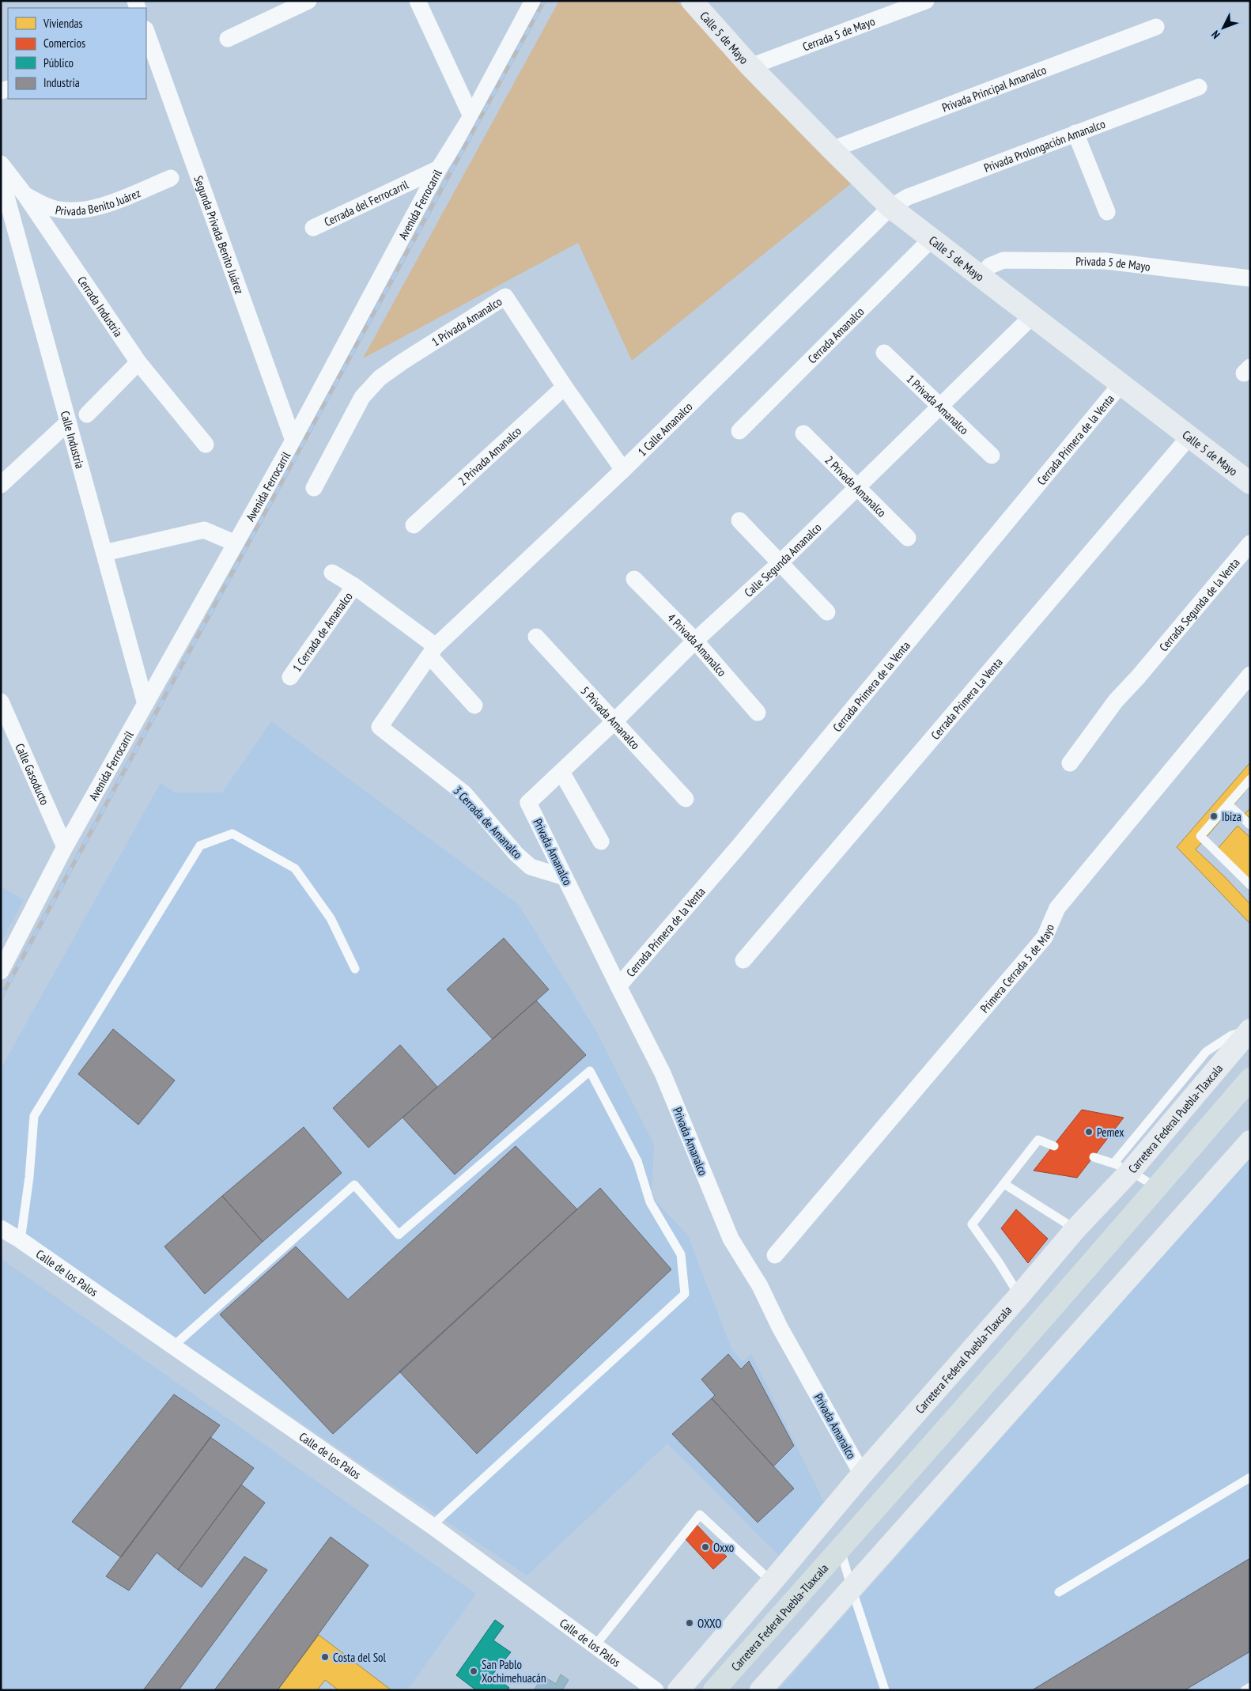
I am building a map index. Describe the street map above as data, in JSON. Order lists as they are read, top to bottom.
{
  "streets": {
    "main road": ["Calle 5 de Mayo", "Carretera Federal Puebla-Tlaxcala"],
    "street": [
      "Cerrada 5 de Mayo",
      "Privada Principal Amanalco",
      "Privada Prolongación Amanalco",
      "Privada Benito Juárez",
      "Cerrada del Ferrocarril",
      "Avenida Ferrocarril",
      "Segunda Privada Benito Juárez",
      "Privada 5 de Mayo",
      "Cerrada Industria",
      "1 Privada Amanalco",
      "Cerrada Amanalco",
      "1 Calle Amanalco",
      "Cerrada Primera de la Venta",
      "Calle Industria",
      "2 Privada Amanalco",
      "Calle Segunda Amanalco",
      "Cerrada Segunda de la Venta",
      "1 Cerrada de Amanalco",
      "4 Privada Amanalco",
      "Cerrada Primera La Venta",
      "5 Privada Amanalco",
      "Calle Gasoducto",
      "3 Cerrada de Amanalco",
      "Privada Amanalco",
      "Primera Cerrada 5 de Mayo",
      "Calle de los Palos"
    ]
  },
  "crossings": [
    ["Cerrada 5 de Mayo", "Calle 5 de Mayo"],
    ["Calle 5 de Mayo", "Privada Principal Amanalco"],
    ["Calle 5 de Mayo", "Privada Prolongación Amanalco"],
    ["Calle 5 de Mayo", "Privada 5 de Mayo"],
    ["Calle 5 de Mayo", "Cerrada Amanalco"],
    ["Calle 5 de Mayo", "1 Calle Amanalco"],
    ["Calle 5 de Mayo", "Cerrada Primera de la Venta"],
    ["Calle 5 de Mayo", "Calle Segunda Amanalco"],
    ["Calle 5 de Mayo", "Cerrada Primera La Venta"],
    ["Privada Prolongación Amanalco", "1 Calle Amanalco"],
    ["Privada Benito Juárez", "Cerrada Industria"],
    ["Cerrada del Ferrocarril", "Avenida Ferrocarril"],
    ["Avenida Ferrocarril", "Segunda Privada Benito Juárez"],
    ["Avenida Ferrocarril", "Calle Industria"],
    ["Avenida Ferrocarril", "Calle Gasoducto"],
    ["1 Privada Amanalco", "1 Calle Amanalco"],
    ["1 Privada Amanalco", "2 Privada Amanalco"],
    ["1 Privada Amanalco", "Calle Segunda Amanalco"],
    ["1 Calle Amanalco", "3 Cerrada de Amanalco"],
    ["Cerrada Primera de la Venta", "Privada Amanalco"],
    ["2 Privada Amanalco", "Calle Segunda Amanalco"],
    ["Calle Segunda Amanalco", "4 Privada Amanalco"],
    ["Calle Segunda Amanalco", "5 Privada Amanalco"],
    ["Calle Segunda Amanalco", "Privada Amanalco"],
    ["3 Cerrada de Amanalco", "Privada Amanalco"],
    ["Privada Amanalco", "Carretera Federal Puebla-Tlaxcala"]
  ],
  "places": [
    "Ibiza",
    "Pemex",
    "Oxxo",
    "OXXO",
    "Costa del Sol",
    "San Pablo Xochimehuacán"
  ],
  "legend": [
    "Viviendas",
    "Comercios",
    "Público",
    "Industria"
  ],
  "north": "bottom left"
}
